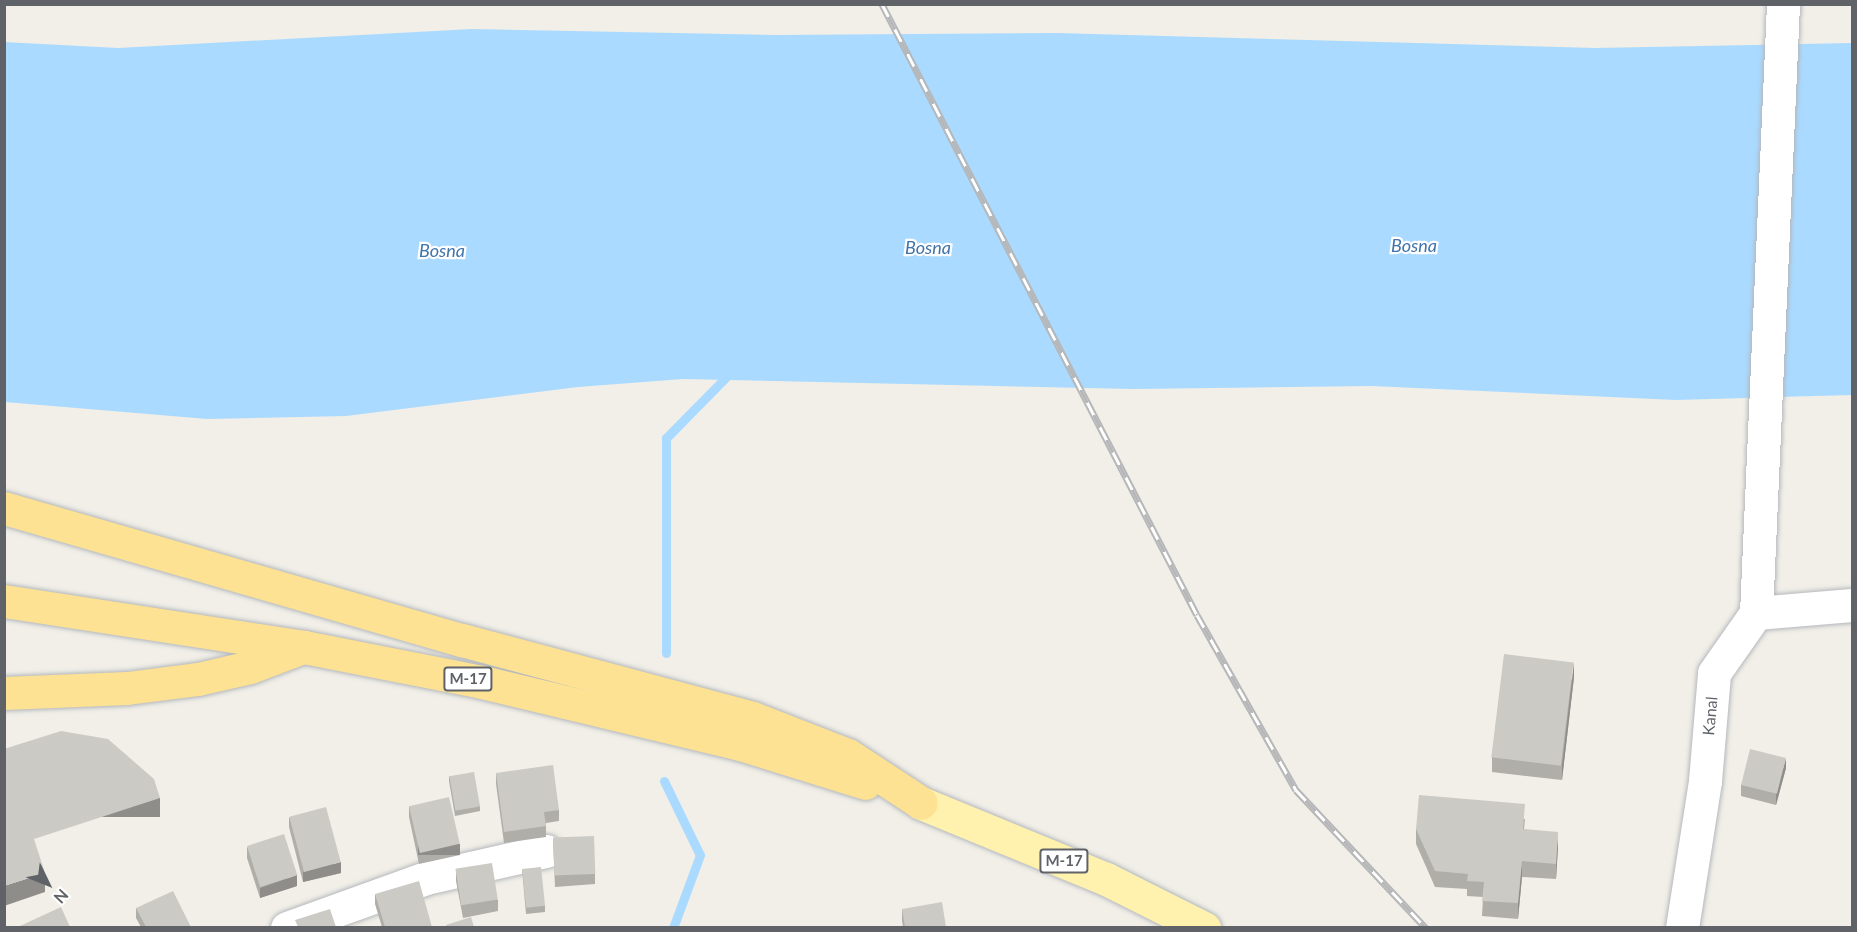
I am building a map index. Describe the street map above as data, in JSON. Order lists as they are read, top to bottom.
{
  "streets": {
    "highway": ["M-17"],
    "street": ["Kanal"]
  },
  "water": ["Bosna"],
  "north": "bottom right"
}
